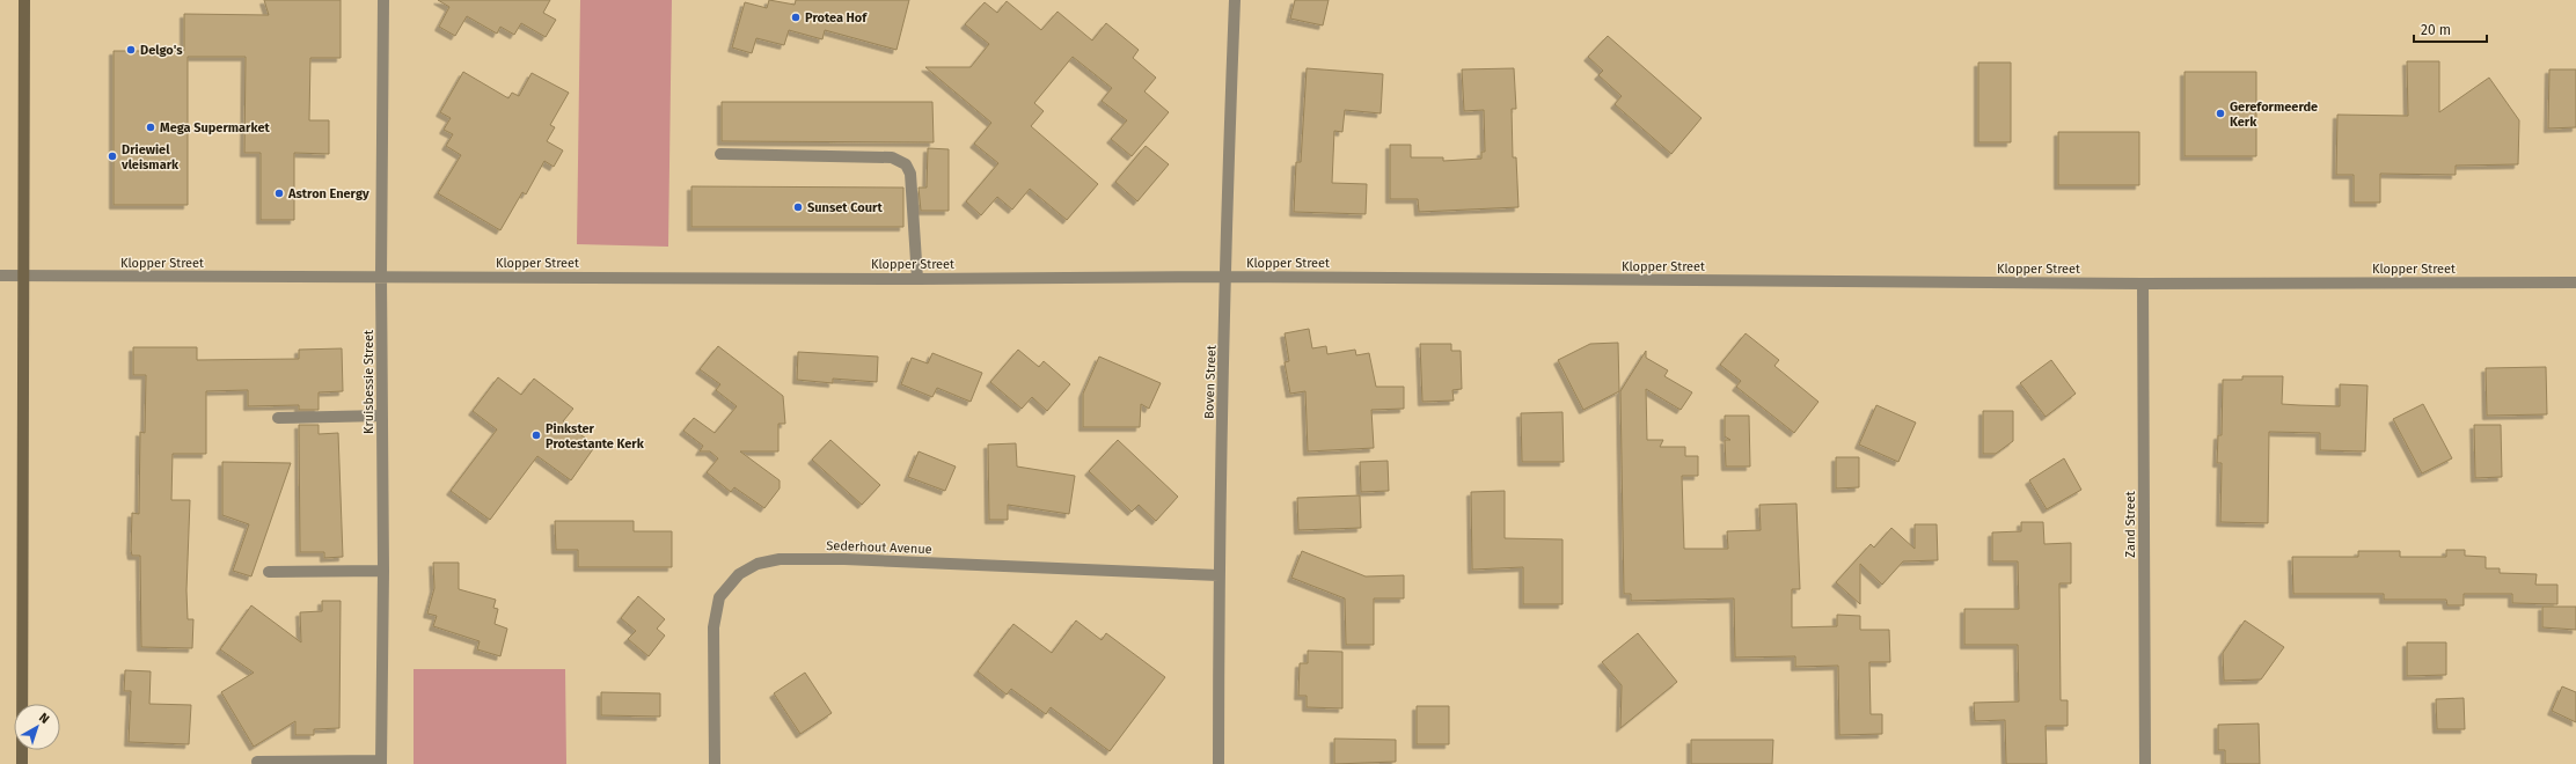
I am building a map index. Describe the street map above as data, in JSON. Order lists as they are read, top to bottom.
{
  "streets": {
    "street": [
      "Klopper Street",
      "Kruisbessie Street",
      "Boven Street",
      "Zand Street",
      "Sederhout Avenue"
    ]
  },
  "crossings": [
    ["Klopper Street", "Kruisbessie Street"],
    ["Klopper Street", "Boven Street"],
    ["Klopper Street", "Zand Street"],
    ["Boven Street", "Sederhout Avenue"]
  ],
  "places": [
    "Protea Hof",
    "Delgo's",
    "Gereformeerde Kerk",
    "Mega Supermarket",
    "Driewiel vleismark",
    "Astron Energy",
    "Sunset Court",
    "Pinkster Protestante Kerk"
  ],
  "scale_bar": "20 m",
  "north": "top right"
}
